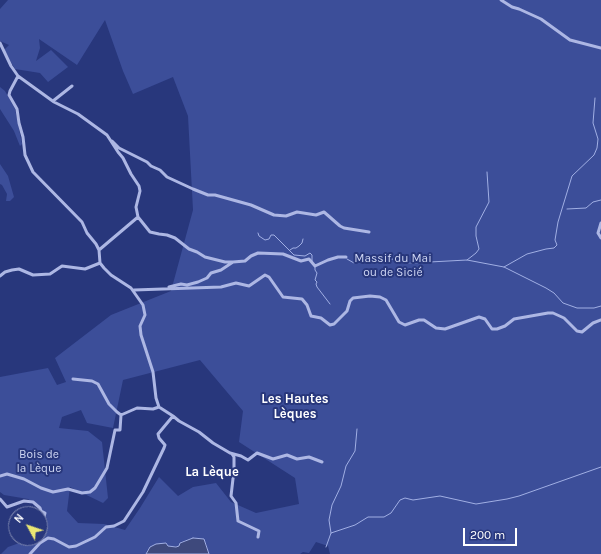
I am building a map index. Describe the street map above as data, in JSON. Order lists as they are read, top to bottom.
{
  "districts": ["Les Hautes Lèques", "La Lèque"],
  "parks": ["Massif du Mai ou de Sicié", "Bois de la Lèque"],
  "scale_bar": "200 m",
  "north": "top left"
}
